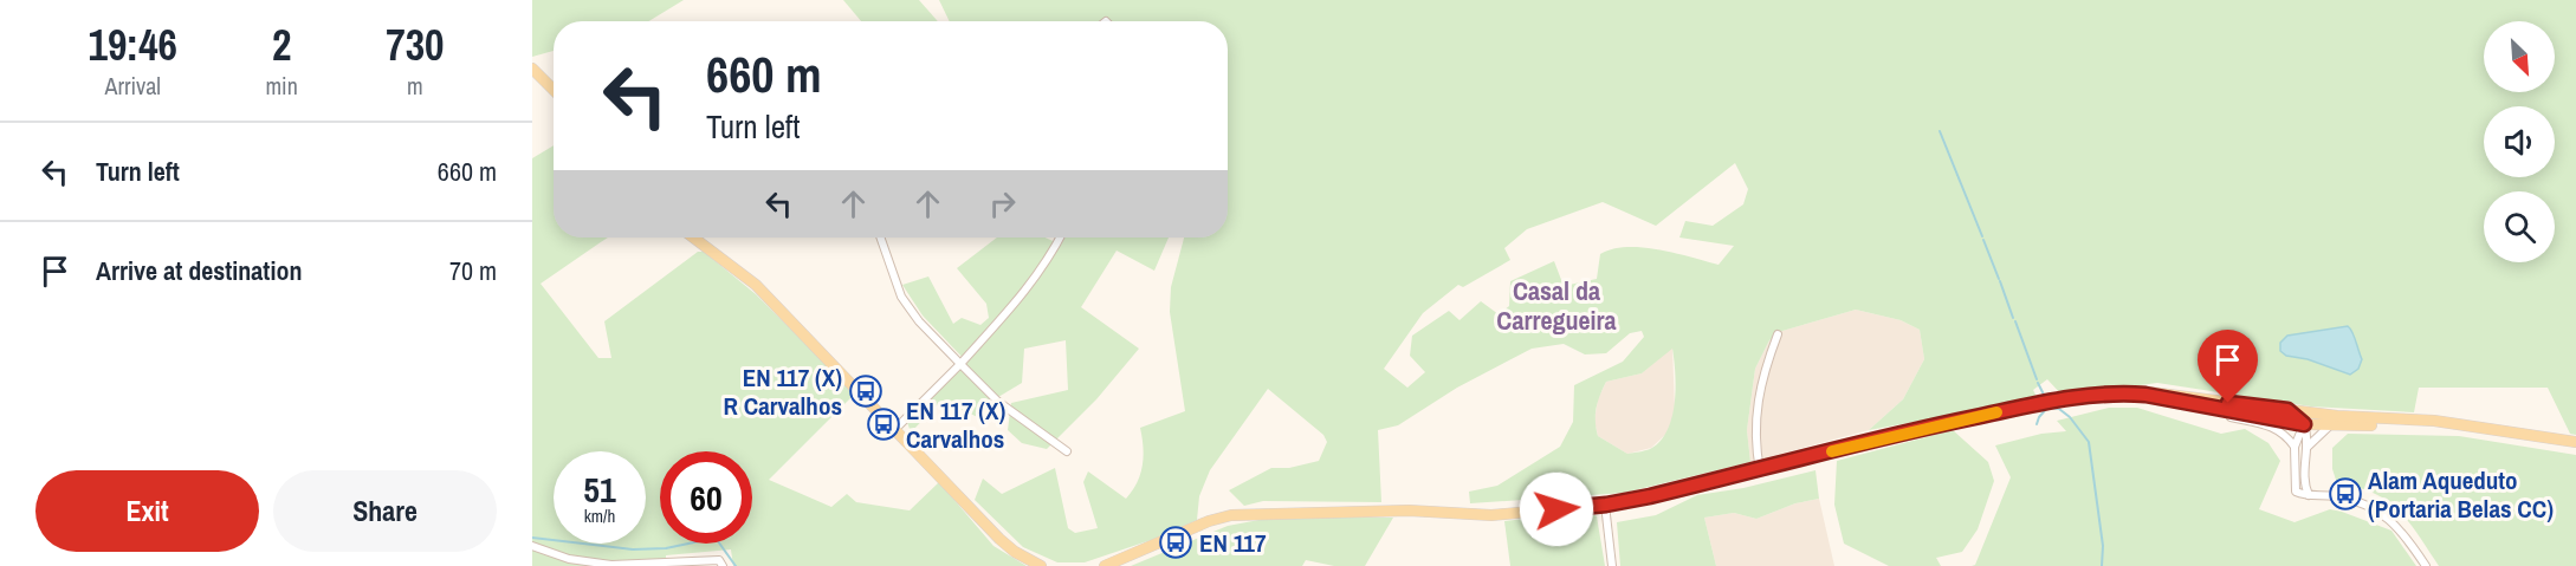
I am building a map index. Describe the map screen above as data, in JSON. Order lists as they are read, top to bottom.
{
  "districts": ["Casal da Carregueira"],
  "places": {
    "bus stop": [
      "EN 117 (X) R Carvalhos",
      "EN 117 (X) Carvalhos",
      "Alam Aqueduto (Portaria Belas CC)",
      "EN 117"
    ]
  },
  "north": "bottom right",
  "page": {
    "eta": [
      "19:46",
      "Arrival",
      "2",
      "min",
      "730",
      "m"
    ],
    "turn": ["660 m", "Turn left"],
    "list": [
      {
        "name": "Turn left",
        "value": "660 m"
      },
      {
        "name": "Arrive at destination",
        "value": "70 m"
      }
    ],
    "speed": "51 km/h",
    "limit": "60",
    "buttons": ["Exit", "Share"]
  }
}
